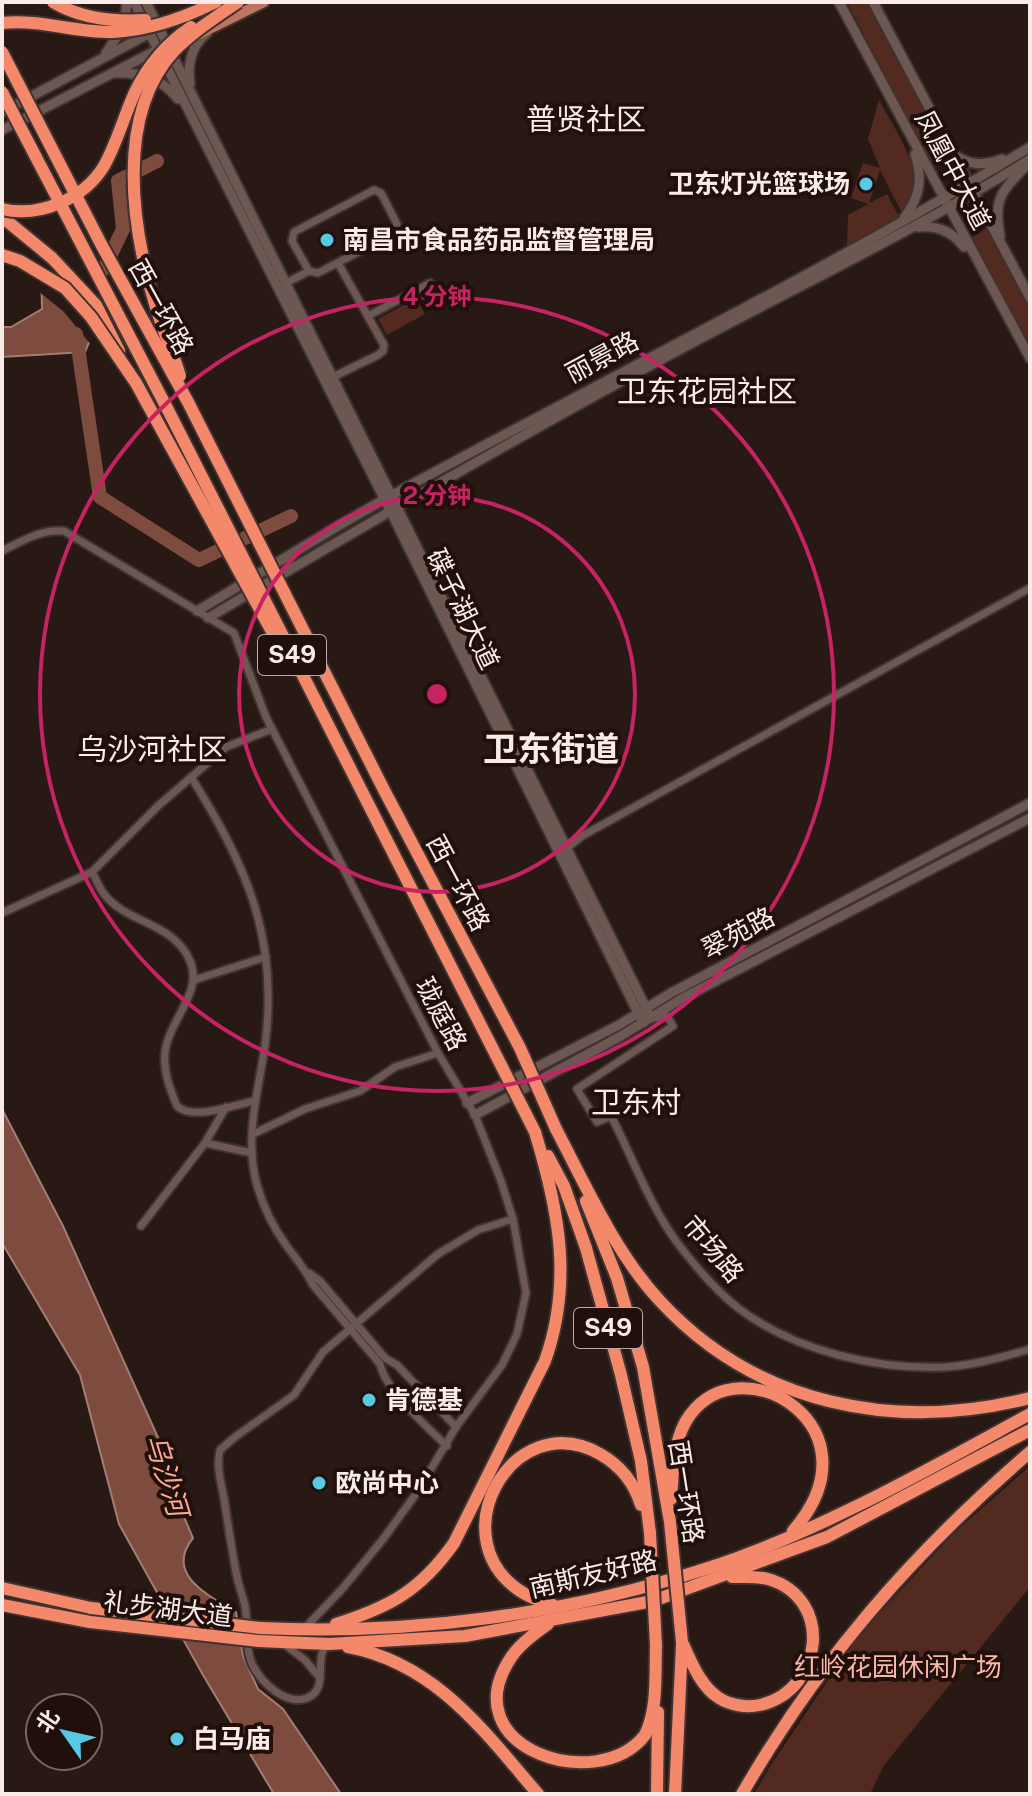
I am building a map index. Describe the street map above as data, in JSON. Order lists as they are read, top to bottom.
{
  "streets": {
    "highway": [
      "西一环路",
      "S49",
      "南斯友好路",
      "礼步湖大道"
    ],
    "main road": [
      "凤凰中大道",
      "丽景路",
      "碟子湖大道",
      "翠苑路"
    ],
    "street": ["珑庭路", "市场路"]
  },
  "crossings": [
    ["凤凰中大道", "丽景路"],
    ["丽景路", "碟子湖大道"],
    ["丽景路", "珑庭路"],
    ["碟子湖大道", "翠苑路"],
    ["碟子湖大道", "市场路"],
    ["翠苑路", "珑庭路"],
    ["翠苑路", "市场路"],
    ["珑庭路", "礼步湖大道"],
    ["南斯友好路", "礼步湖大道"]
  ],
  "districts": [
    "普贤社区",
    "卫东花园社区",
    "卫东街道",
    "乌沙河社区",
    "卫东村"
  ],
  "water": ["乌沙河"],
  "parks": ["红岭花园休闲广场"],
  "places": [
    "卫东灯光篮球场",
    "南昌市食品药品监督管理局",
    "肯德基",
    "欧尚中心",
    "白马庙"
  ],
  "north": "top left",
  "rings": ["4 分钟", "2 分钟"]
}
